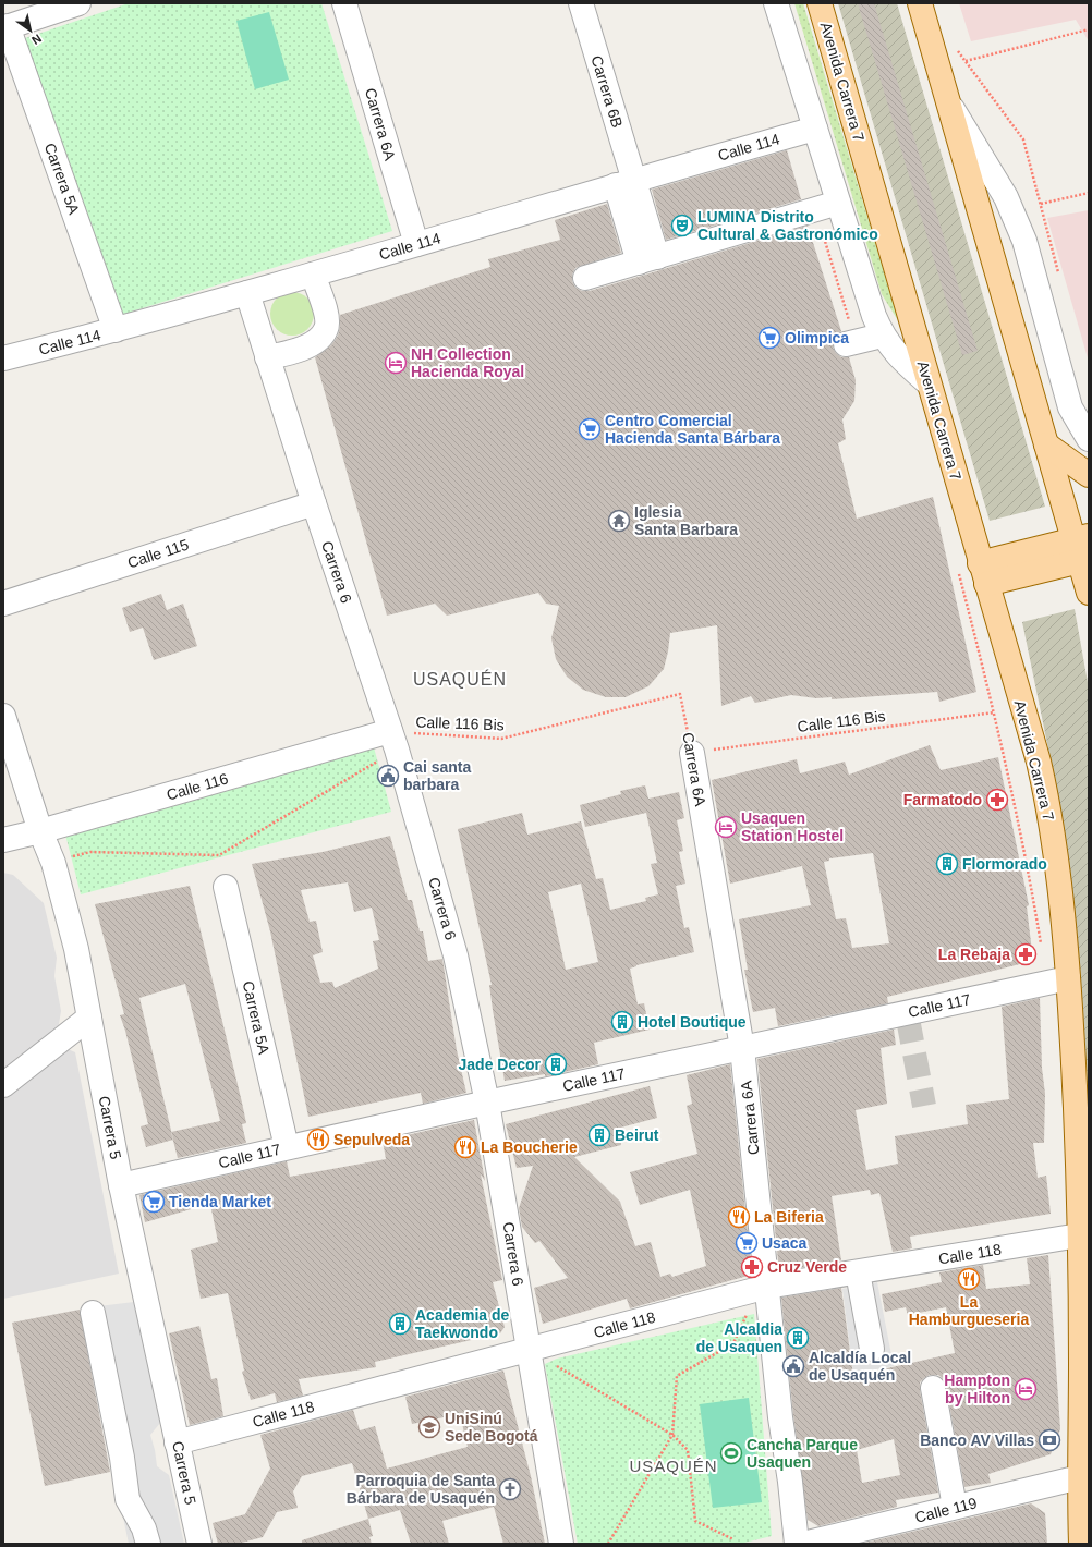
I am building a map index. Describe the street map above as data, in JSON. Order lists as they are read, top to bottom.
{
  "streets": {
    "main road": ["Avenida Carrera 7"],
    "street": [
      "Carrera 6B",
      "Carrera 6A",
      "Calle 114",
      "Carrera 5A",
      "Calle 115",
      "Carrera 6",
      "Calle 116",
      "Calle 117",
      "Carrera 5",
      "Calle 118",
      "Calle 119"
    ],
    "path": ["Calle 116 Bis"]
  },
  "crossings": [
    ["Avenida Carrera 7", "Calle 117"],
    ["Avenida Carrera 7", "Calle 118"],
    ["Avenida Carrera 7", "Calle 119"],
    ["Carrera 6B", "Calle 114"],
    ["Carrera 6A", "Calle 114"],
    ["Carrera 6A", "Calle 116 Bis"],
    ["Carrera 6A", "Calle 117"],
    ["Carrera 6A", "Calle 118"],
    ["Calle 114", "Carrera 5A"],
    ["Calle 114", "Carrera 6"],
    ["Carrera 5A", "Calle 117"],
    ["Calle 115", "Carrera 6"],
    ["Carrera 6", "Calle 116 Bis"],
    ["Carrera 6", "Calle 116"],
    ["Carrera 6", "Calle 117"],
    ["Carrera 6", "Calle 118"],
    ["Calle 116 Bis", "Calle 116"],
    ["Calle 116", "Carrera 5"],
    ["Calle 117", "Carrera 5"],
    ["Carrera 5", "Calle 118"]
  ],
  "districts": ["USAQUÉN", "USAQUÉN"],
  "places": {
    "theatre": ["LUMINA Distrito Cultural & Gastronómico"],
    "supermarket": [
      "Olimpica",
      "Centro Comercial Hacienda Santa Bárbara",
      "Tienda Market",
      "Usaca"
    ],
    "hotel": ["NH Collection Hacienda Royal", "Usaquen Station Hostel", "Hampton by Hilton"],
    "temple": ["Iglesia Santa Barbara"],
    "public building": ["Cai santa barbara", "Alcaldía Local de Usaquén"],
    "pharmacy": ["Farmatodo", "La Rebaja", "Cruz Verde"],
    "building": [
      "Flormorado",
      "Hotel Boutique",
      "Jade Decor",
      "Beirut",
      "Academia de Taekwondo",
      "Alcaldia de Usaquen"
    ],
    "restaurant": [
      "Sepulveda",
      "La Boucherie",
      "La Biferia",
      "La Hamburgueseria"
    ],
    "school or university": ["UniSinú Sede Bogotá"],
    "bank": ["Banco AV Villas"],
    "sports": ["Cancha Parque Usaquen"],
    "church": ["Parroquia de Santa Bárbara de Usaquén"]
  },
  "north": "bottom right"
}
